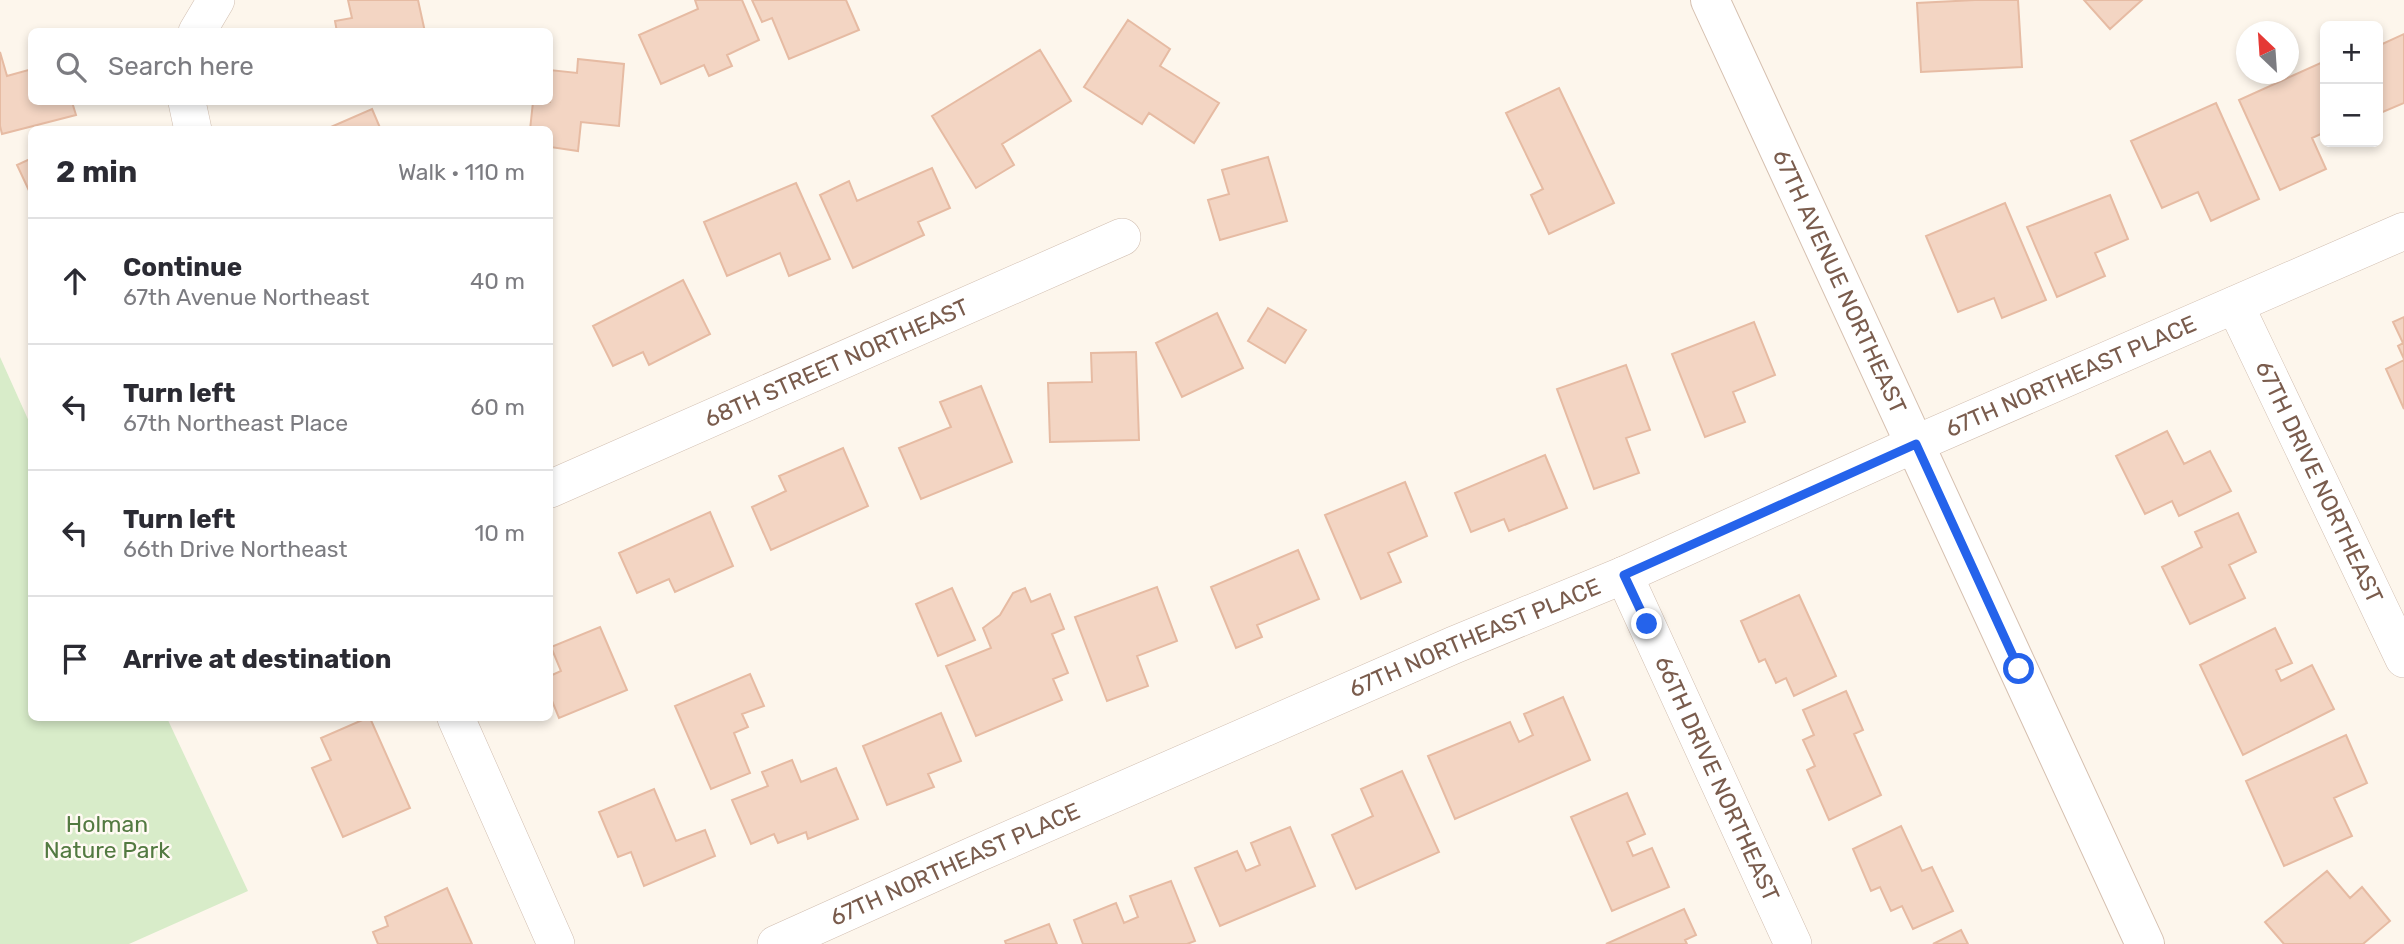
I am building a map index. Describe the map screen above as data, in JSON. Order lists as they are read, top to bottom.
{
  "streets": {
    "main road": ["67TH AVENUE NORTHEAST"],
    "street": [
      "68TH STREET NORTHEAST",
      "67TH NORTHEAST PLACE",
      "67TH DRIVE NORTHEAST",
      "66TH DRIVE NORTHEAST"
    ]
  },
  "crossings": [
    ["67TH AVENUE NORTHEAST", "67TH NORTHEAST PLACE"],
    ["67TH NORTHEAST PLACE", "67TH DRIVE NORTHEAST"],
    ["67TH NORTHEAST PLACE", "66TH DRIVE NORTHEAST"]
  ],
  "parks": ["Holman Nature Park"],
  "north": "top left",
  "page": {
    "map_buttons": ["+", "−"],
    "search": "Search here",
    "heading": ["2 min", "Walk · 110 m"],
    "list": [
      ["Continue", "67th Avenue Northeast", "40 m"],
      ["Turn left", "67th Northeast Place", "60 m"],
      ["Turn left", "66th Drive Northeast", "10 m"],
      "Arrive at destination"
    ]
  }
}
